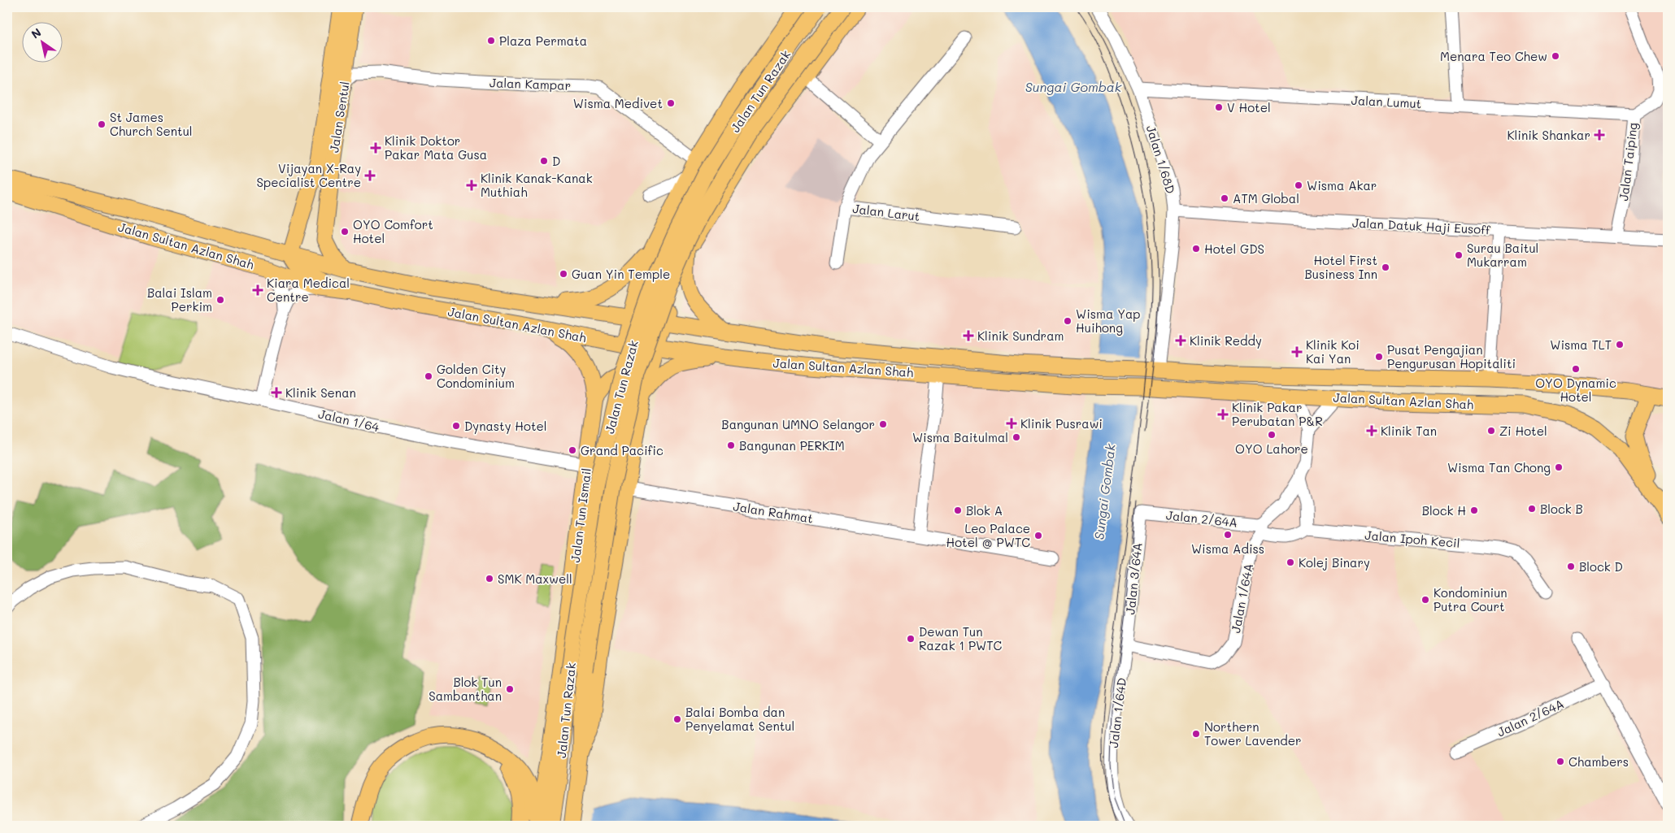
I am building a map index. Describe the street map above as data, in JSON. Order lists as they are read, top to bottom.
{
  "streets": {
    "main road": [
      "Jalan Tun Razak",
      "Jalan Sentul",
      "Jalan Sultan Azlan Shah",
      "Jalan Tun Ismail"
    ],
    "street": [
      "Jalan Kampar",
      "Jalan Lumut",
      "Jalan 1/68D",
      "Jalan Taiping",
      "Jalan Larut",
      "Jalan Datuk Haji Eusoff",
      "Jalan 1/64",
      "Jalan Rahmat",
      "Jalan 2/64A",
      "Jalan Ipoh Kecil",
      "Jalan 3/64A",
      "Jalan 1/64A",
      "Jalan 1/64D"
    ]
  },
  "crossings": [
    ["Jalan Kampar", "Jalan Tun Razak"],
    ["Jalan Kampar", "Jalan Sentul"],
    ["Jalan Tun Razak", "Jalan Sultan Azlan Shah"],
    ["Jalan Lumut", "Jalan 1/68D"],
    ["Jalan Lumut", "Jalan Taiping"],
    ["Jalan Sentul", "Jalan Sultan Azlan Shah"],
    ["Jalan 1/68D", "Jalan Datuk Haji Eusoff"],
    ["Jalan 1/68D", "Jalan Sultan Azlan Shah"],
    ["Jalan Taiping", "Jalan Datuk Haji Eusoff"],
    ["Jalan Sultan Azlan Shah", "Jalan Tun Ismail"],
    ["Jalan Sultan Azlan Shah", "Jalan 1/64A"],
    ["Jalan 1/64", "Jalan Tun Ismail"],
    ["Jalan 2/64A", "Jalan 3/64A"],
    ["Jalan 2/64A", "Jalan 1/64A"],
    ["Jalan 3/64A", "Jalan 1/64A"],
    ["Jalan 3/64A", "Jalan 1/64D"],
    ["Jalan 1/64A", "Jalan 1/64D"]
  ],
  "water": ["Sungai Gombak"],
  "places": {
    "other": [
      "Plaza Permata",
      "Menara Teo Chew",
      "Wisma Medivet",
      "V Hotel",
      "St James Church Sentul",
      "D",
      "Wisma Akar",
      "ATM Global",
      "OYO Comfort Hotel",
      "Hotel GDS",
      "Surau Baitul Mukarram",
      "Hotel First Business Inn",
      "Guan Yin Temple",
      "Balai Islam Perkim",
      "Wisma Yap Huihong",
      "Wisma TLT",
      "Pusat Pengajian Pengurusan Hopitaliti",
      "OYO Dynamic Hotel",
      "Golden City Condominium",
      "Bangunan UMNO Selangor",
      "Dynasty Hotel",
      "Zi Hotel",
      "OYO Lahore",
      "Wisma Baitulmal",
      "Bangunan PERKIM",
      "Grand Pacific",
      "Wisma Tan Chong",
      "Block B",
      "Blok A",
      "Block H",
      "Wisma Adiss",
      "Leo Palace Hotel @ PWTC",
      "Kolej Binary",
      "Block D",
      "SMK Maxwell",
      "Kondominiun Putra Court",
      "Dewan Tun Razak 1 PWTC",
      "Blok Tun Sambanthan",
      "Balai Bomba dan Penyelamat Sentul",
      "Northern Tower Lavender",
      "Chambers"
    ],
    "health": [
      "Klinik Shankar",
      "Klinik Doktor Pakar Mata Gusa",
      "Vijayan X-Ray Specialist Centre",
      "Klinik Kanak-Kanak Muthiah",
      "Kiara Medical Centre",
      "Klinik Sundram",
      "Klinik Reddy",
      "Klinik Koi Kai Yan",
      "Klinik Senan",
      "Klinik Pakar Perubatan P&R",
      "Klinik Pusrawi",
      "Klinik Tan"
    ]
  },
  "north": "top left"
}
